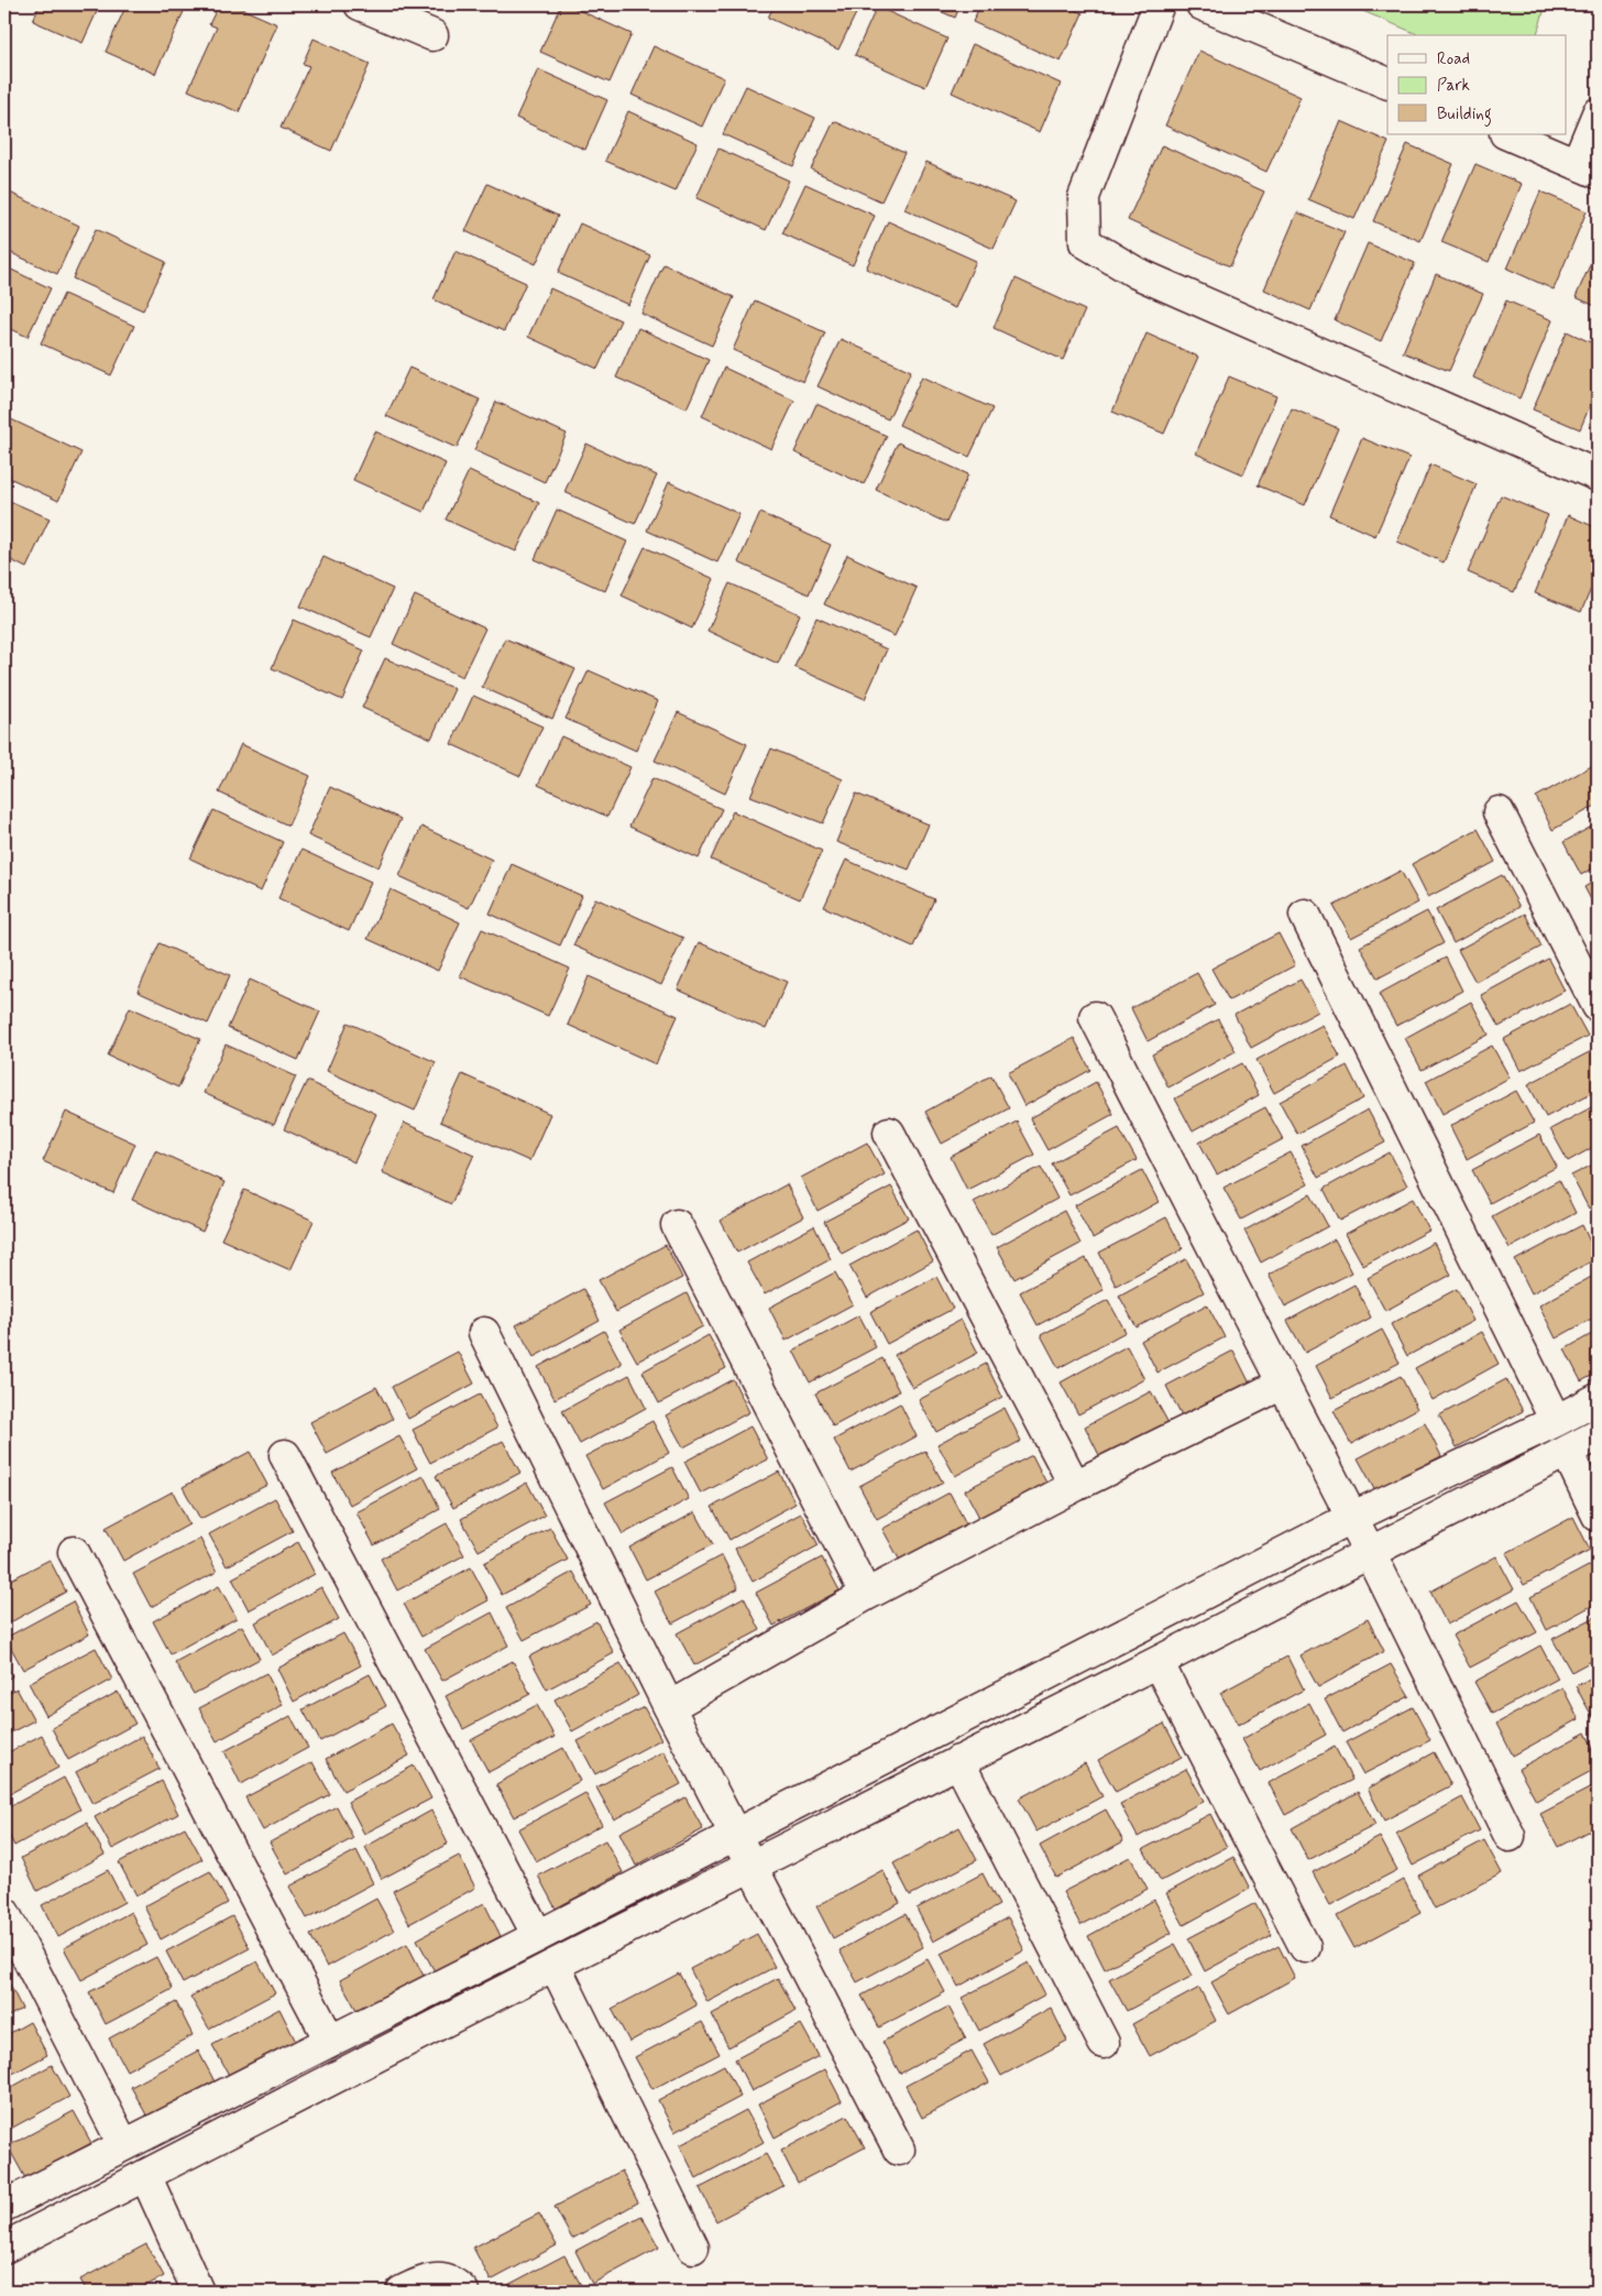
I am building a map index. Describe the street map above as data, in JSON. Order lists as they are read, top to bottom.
{
  "legend": ["Road", "Park", "Building"]
}
